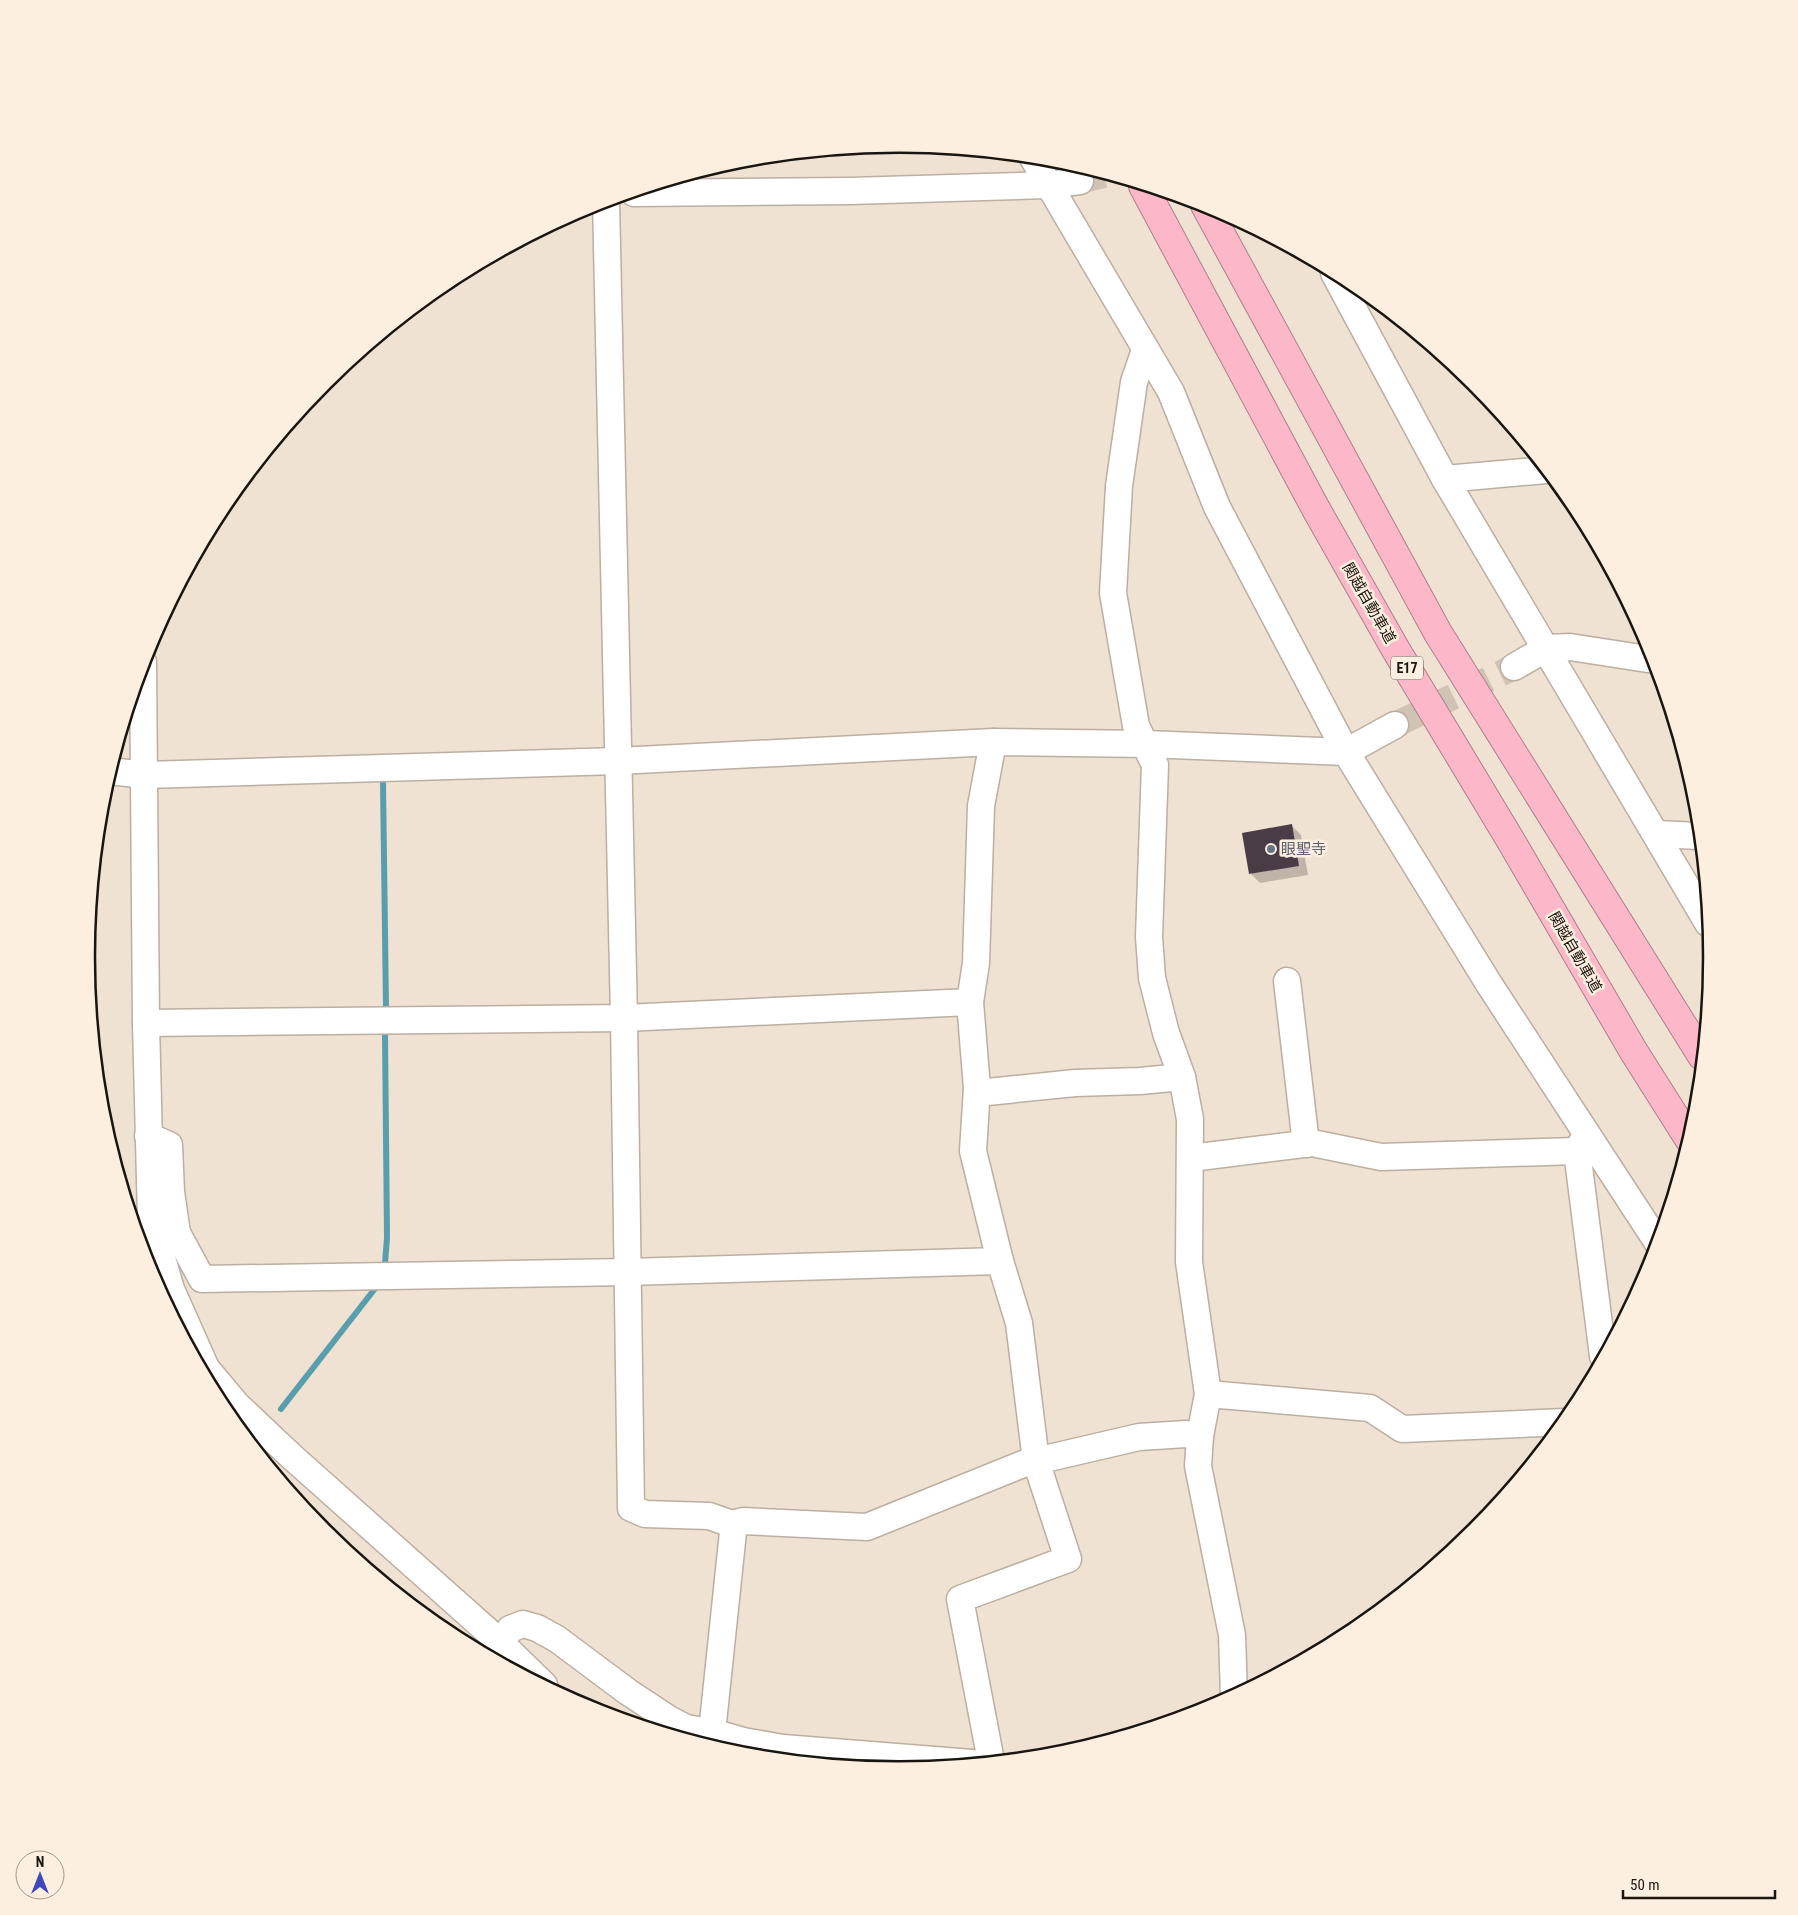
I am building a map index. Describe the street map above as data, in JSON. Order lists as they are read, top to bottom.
{
  "streets": {
    "highway": ["関越自動車道", "E17"]
  },
  "places": ["眼聖寺"],
  "scale_bar": "50 m",
  "north": "top"
}
